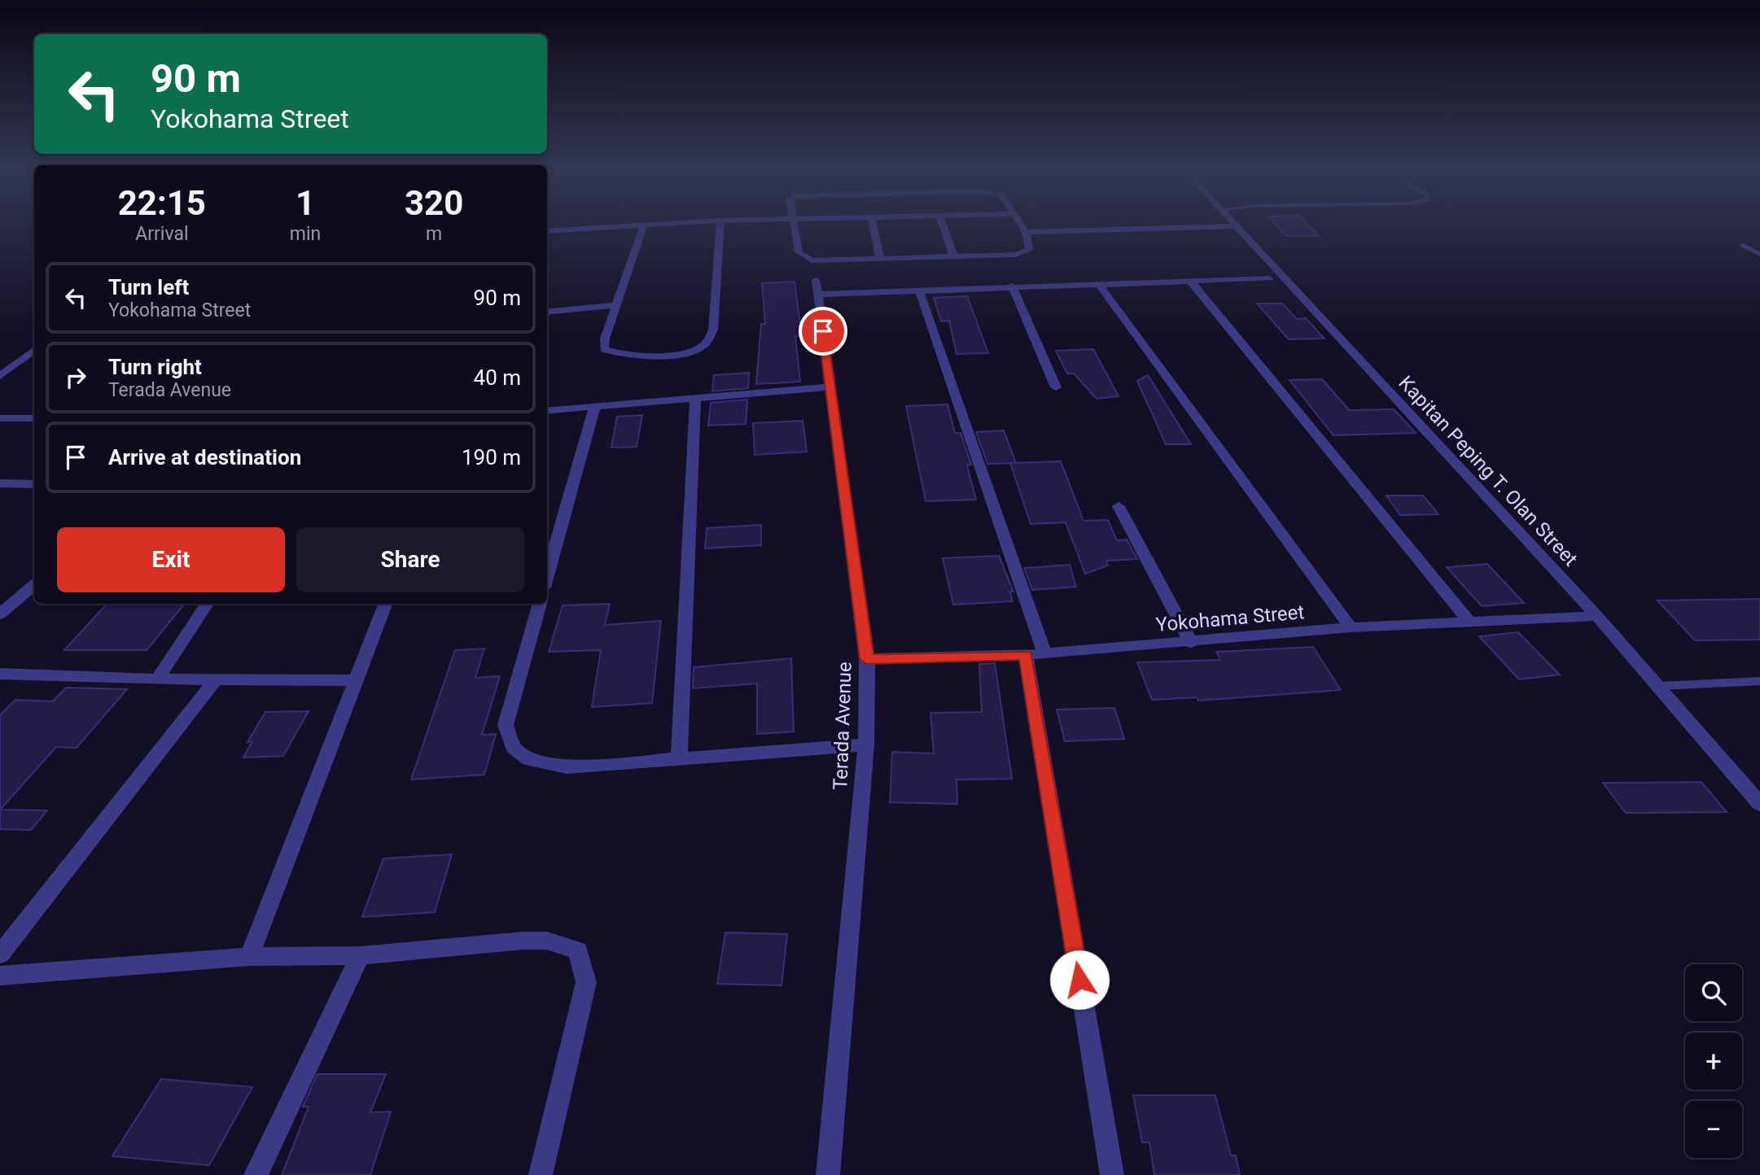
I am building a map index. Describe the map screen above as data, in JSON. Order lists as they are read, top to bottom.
{
  "streets": {
    "street": ["Kapitan Peping T. Olan Street", "Yokohama Street", "Terada Avenue"]
  },
  "crossings": [
    ["Kapitan Peping T. Olan Street", "Yokohama Street"],
    ["Yokohama Street", "Terada Avenue"]
  ],
  "page": {
    "turn": ["90 m", "Yokohama Street"],
    "eta": [
      "22:15",
      "Arrival",
      "1",
      "min",
      "320",
      "m"
    ],
    "list": [
      {
        "name": "Turn left",
        "note": "Yokohama Street",
        "value": "90 m"
      },
      {
        "name": "Turn right",
        "note": "Terada Avenue",
        "value": "40 m"
      },
      {
        "name": "Arrive at destination",
        "value": "190 m"
      }
    ],
    "buttons": ["Exit", "Share"],
    "map_buttons": ["+", "−"]
  }
}
